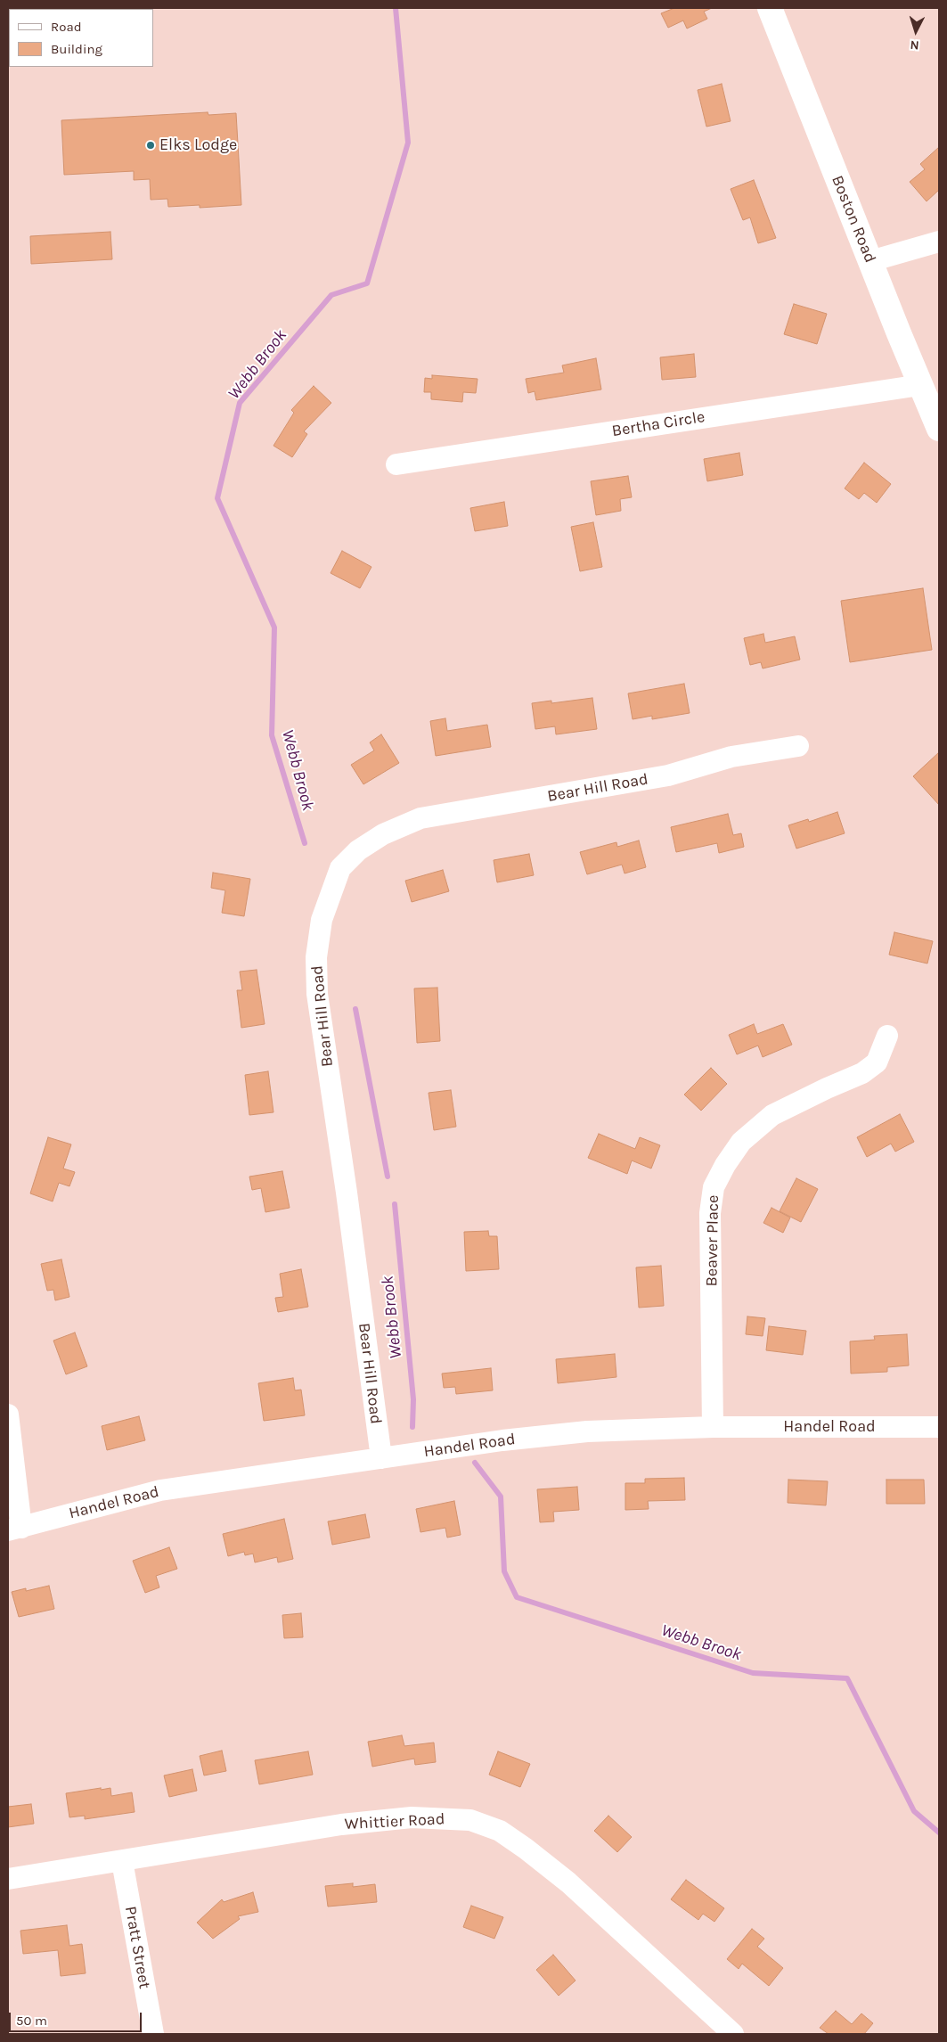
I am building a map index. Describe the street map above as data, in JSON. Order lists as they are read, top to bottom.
{
  "streets": {
    "main road": ["Boston Road"],
    "street": [
      "Bertha Circle",
      "Bear Hill Road",
      "Beaver Place",
      "Handel Road",
      "Whittier Road",
      "Pratt Street"
    ]
  },
  "crossings": [
    ["Boston Road", "Bertha Circle"],
    ["Bear Hill Road", "Handel Road"],
    ["Beaver Place", "Handel Road"],
    ["Whittier Road", "Pratt Street"]
  ],
  "water": ["Webb Brook"],
  "places": ["Elks Lodge"],
  "legend": ["Road", "Building"],
  "scale_bar": "50 m",
  "north": "bottom"
}
